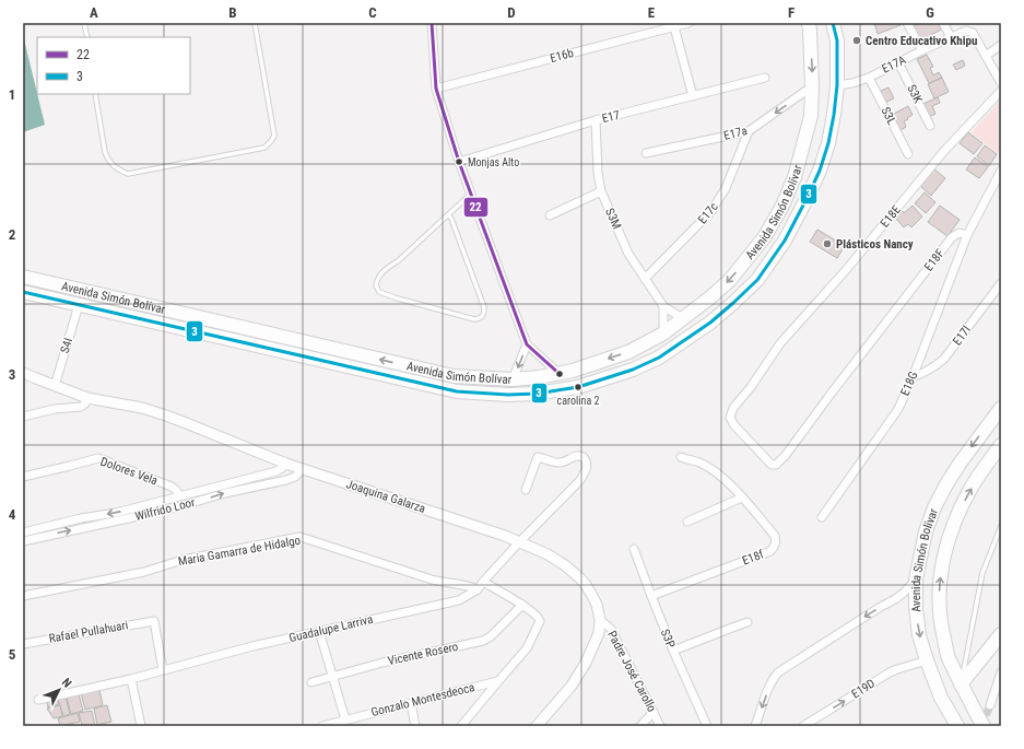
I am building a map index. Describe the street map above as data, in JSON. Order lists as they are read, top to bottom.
{
  "streets": {
    "highway": ["Avenida Simón Bolívar"],
    "street": [
      "E16b",
      "E17A",
      "S3K",
      "S3L",
      "E17",
      "E17a",
      "E17c",
      "E18E",
      "S3M",
      "E18F",
      "E17l",
      "S4I",
      "E18G",
      "Dolores Vela",
      "Joaquina Galarza",
      "Wilfrido Loor",
      "Maria Gamarra de Hidalgo",
      "E18f",
      "Guadalupe Larriva",
      "Rafael Pullahuari",
      "S3P",
      "Vicente Rosero",
      "Padre José Carollo",
      "E19D",
      "Gonzalo Montesdeoca"
    ]
  },
  "crossings": [
    ["E17A", "S3K"],
    ["E17A", "S3L"],
    ["E17A", "Avenida Simón Bolívar"],
    ["E17", "S3M"],
    ["E17a", "Avenida Simón Bolívar"],
    ["E17a", "E17c"],
    ["Avenida Simón Bolívar", "S3M"],
    ["Avenida Simón Bolívar", "S4I"],
    ["Avenida Simón Bolívar", "E19D"],
    ["E17c", "S3M"],
    ["E18E", "E18F"],
    ["E18F", "E18G"],
    ["E17l", "E18G"],
    ["S4I", "Joaquina Galarza"],
    ["Dolores Vela", "Wilfrido Loor"],
    ["Joaquina Galarza", "Wilfrido Loor"],
    ["Joaquina Galarza", "Guadalupe Larriva"],
    ["Joaquina Galarza", "Padre José Carollo"],
    ["Maria Gamarra de Hidalgo", "Guadalupe Larriva"],
    ["E18f", "S3P"],
    ["Guadalupe Larriva", "Rafael Pullahuari"]
  ],
  "one_way": ["E17a"],
  "places": [
    "Centro Educativo Khipu",
    "Monjas Alto",
    "Plásticos Nancy",
    "carolina 2"
  ],
  "lines": ["transit line 22", "transit line 3"],
  "legend": ["22", "3"],
  "north": "top right",
  "grid": {
    "columns": [
      "A",
      "B",
      "C",
      "D",
      "E",
      "F",
      "G"
    ],
    "rows": [
      "1",
      "2",
      "3",
      "4",
      "5"
    ]
  }
}
